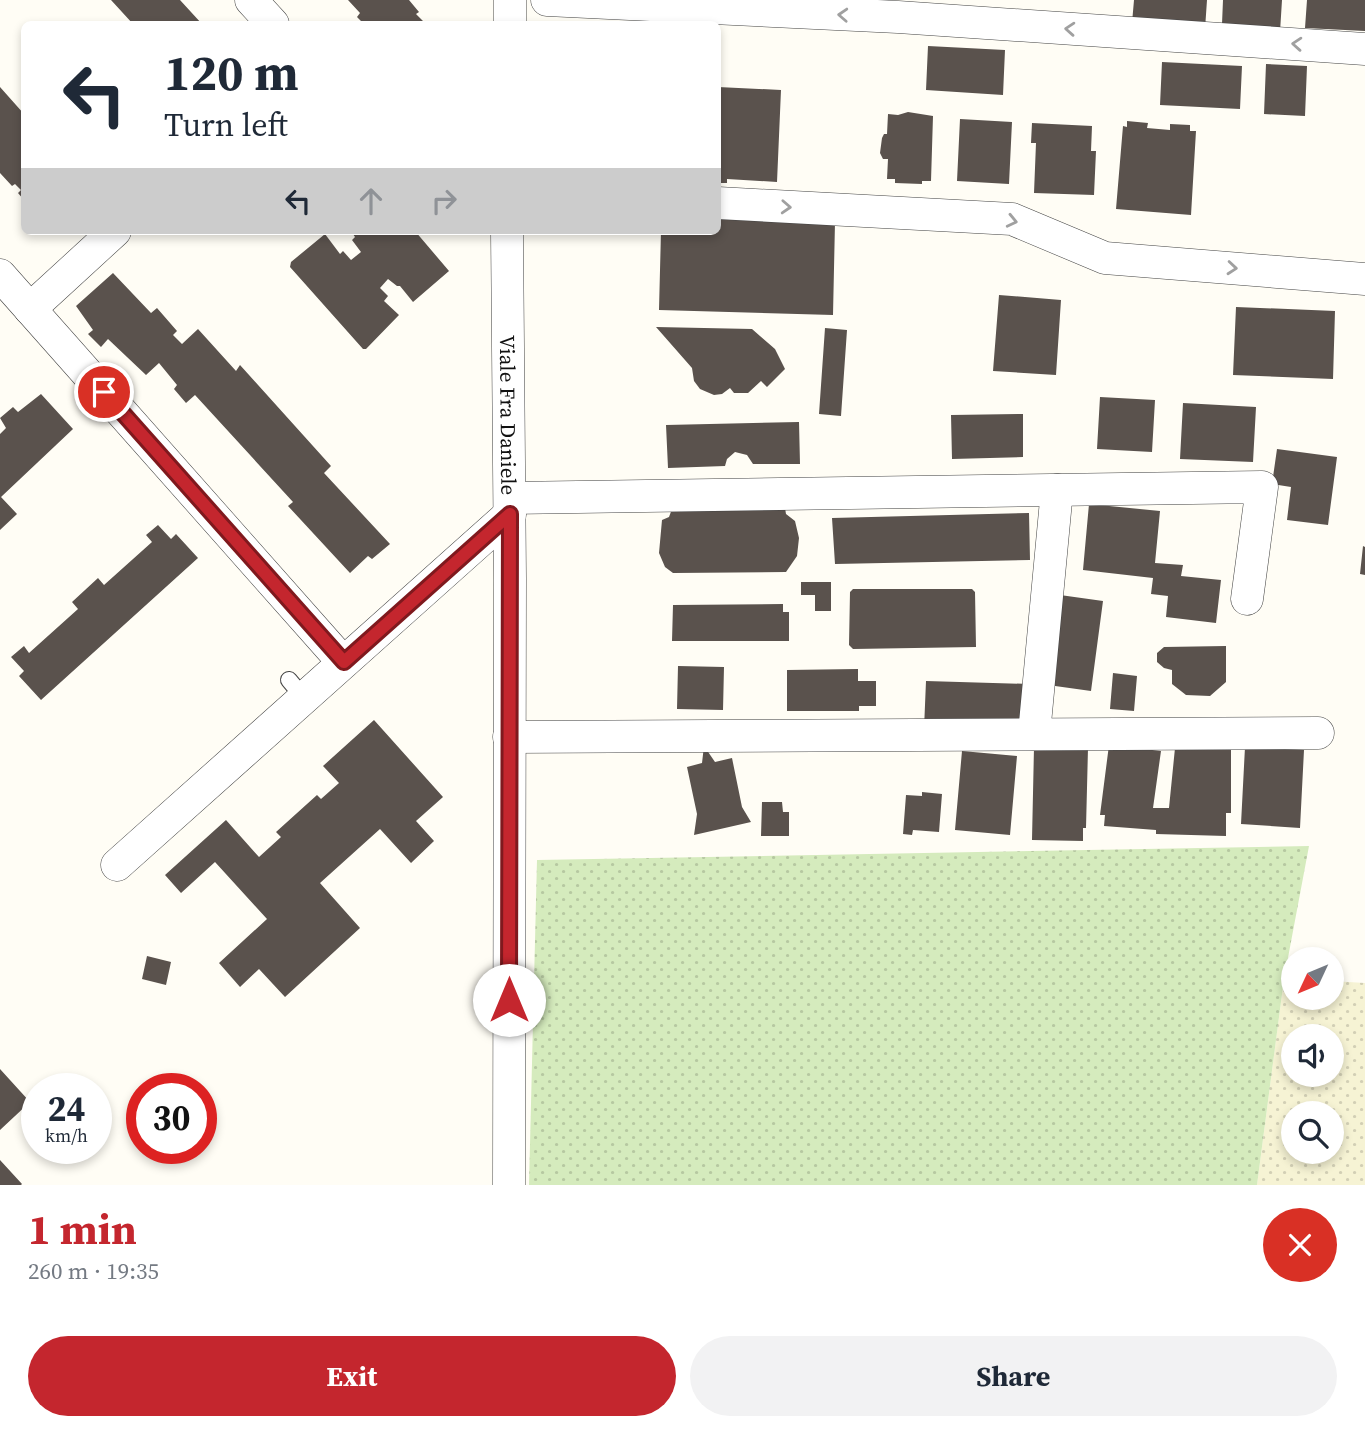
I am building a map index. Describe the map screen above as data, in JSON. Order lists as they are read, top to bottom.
{
  "streets": {
    "street": ["Viale Fra Daniele"]
  },
  "north": "bottom left",
  "page": {
    "turn": ["120 m", "Turn left"],
    "speed": "24 km/h",
    "limit": "30",
    "heading": ["1 min", "260 m · 19:35"],
    "buttons": ["Exit", "Share"]
  }
}
